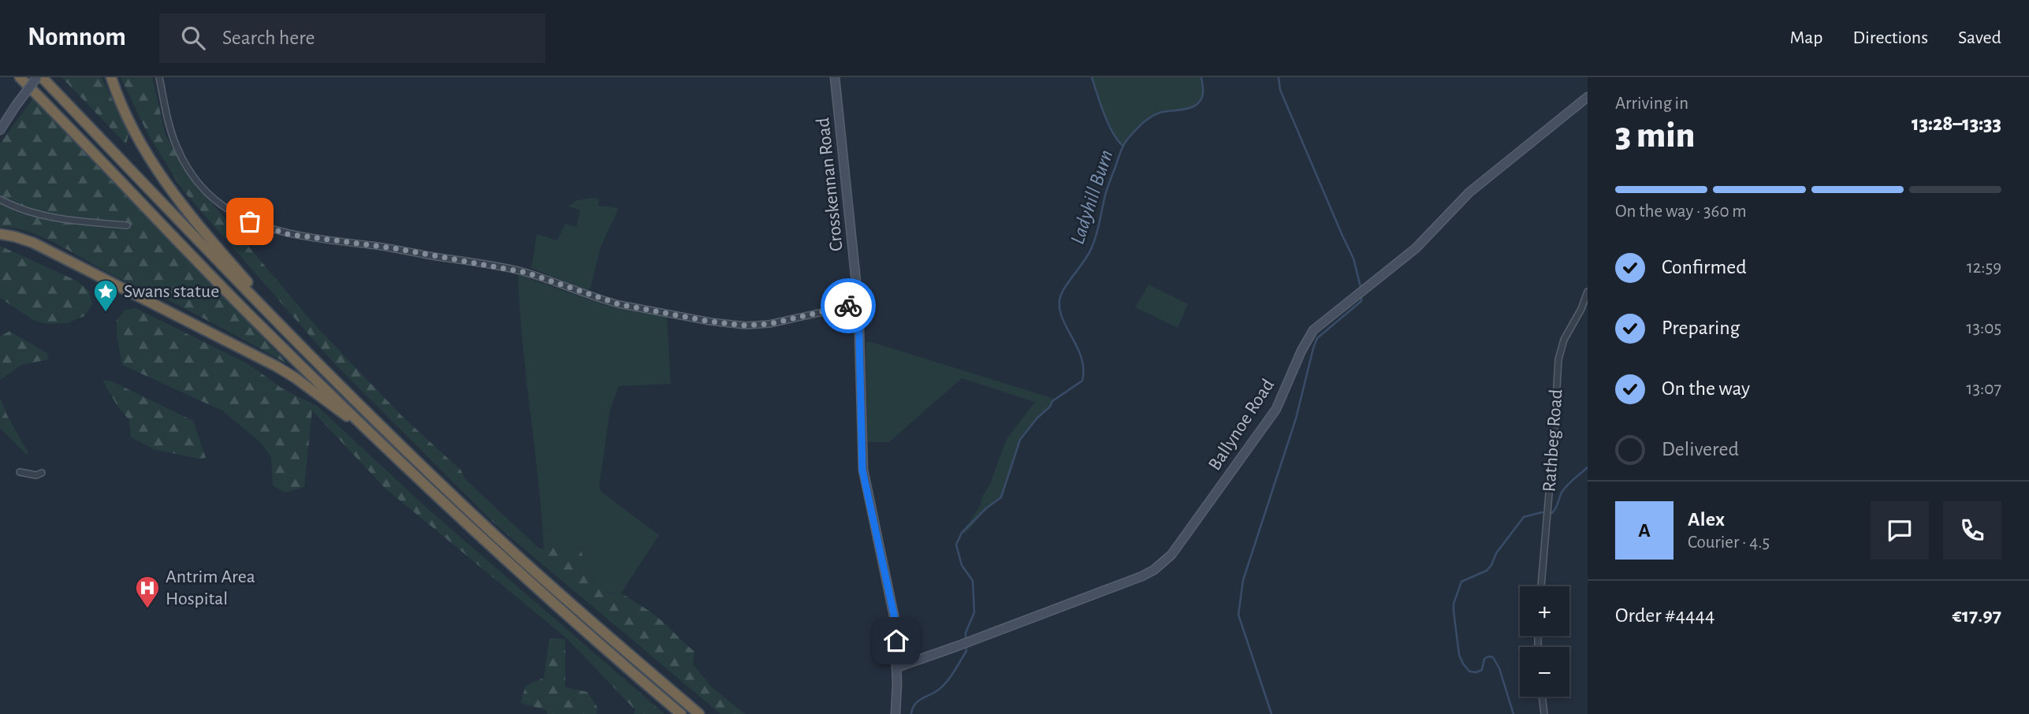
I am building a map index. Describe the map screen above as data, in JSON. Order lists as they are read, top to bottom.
{
  "streets": {
    "street": ["Crosskennan Road", "Ballynoe Road", "Rathbeg Road"]
  },
  "crossings": [
    ["Crosskennan Road", "Ballynoe Road"]
  ],
  "water": ["Ladyhill Burn"],
  "places": {
    "place": ["Swans statue"],
    "hospital": ["Antrim Area Hospital"]
  },
  "page": {
    "header": "Nomnom",
    "search": "Search here",
    "nav": ["Map", "Directions", "Saved"],
    "heading": ["3 min", "Arriving in", "13:28–13:33"],
    "panel": [
      "Alex",
      "Courier · 4.5",
      "Order #4444",
      "€17.97"
    ],
    "bar": "On the way · 360 m",
    "list": [
      ["Confirmed", "12:59"],
      ["Preparing", "13:05"],
      ["On the way", "13:07"],
      "Delivered"
    ],
    "round": "A",
    "map_buttons": ["+", "−"]
  }
}
